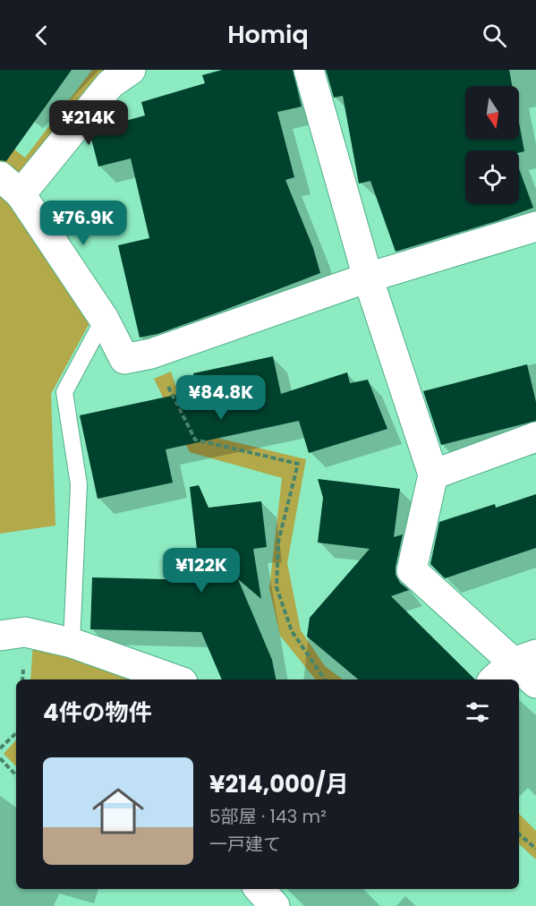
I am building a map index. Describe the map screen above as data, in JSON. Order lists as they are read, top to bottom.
{
  "north": "bottom",
  "page": {
    "header": "Homiq",
    "price": [
      "¥214K",
      "¥76.9K",
      "¥84.8K",
      "¥122K"
    ],
    "heading": "4件の物件",
    "list": [
      {
        "name": "¥214,000/月",
        "note": "5部屋 · 143 m² · 一戸建て"
      }
    ]
  }
}
